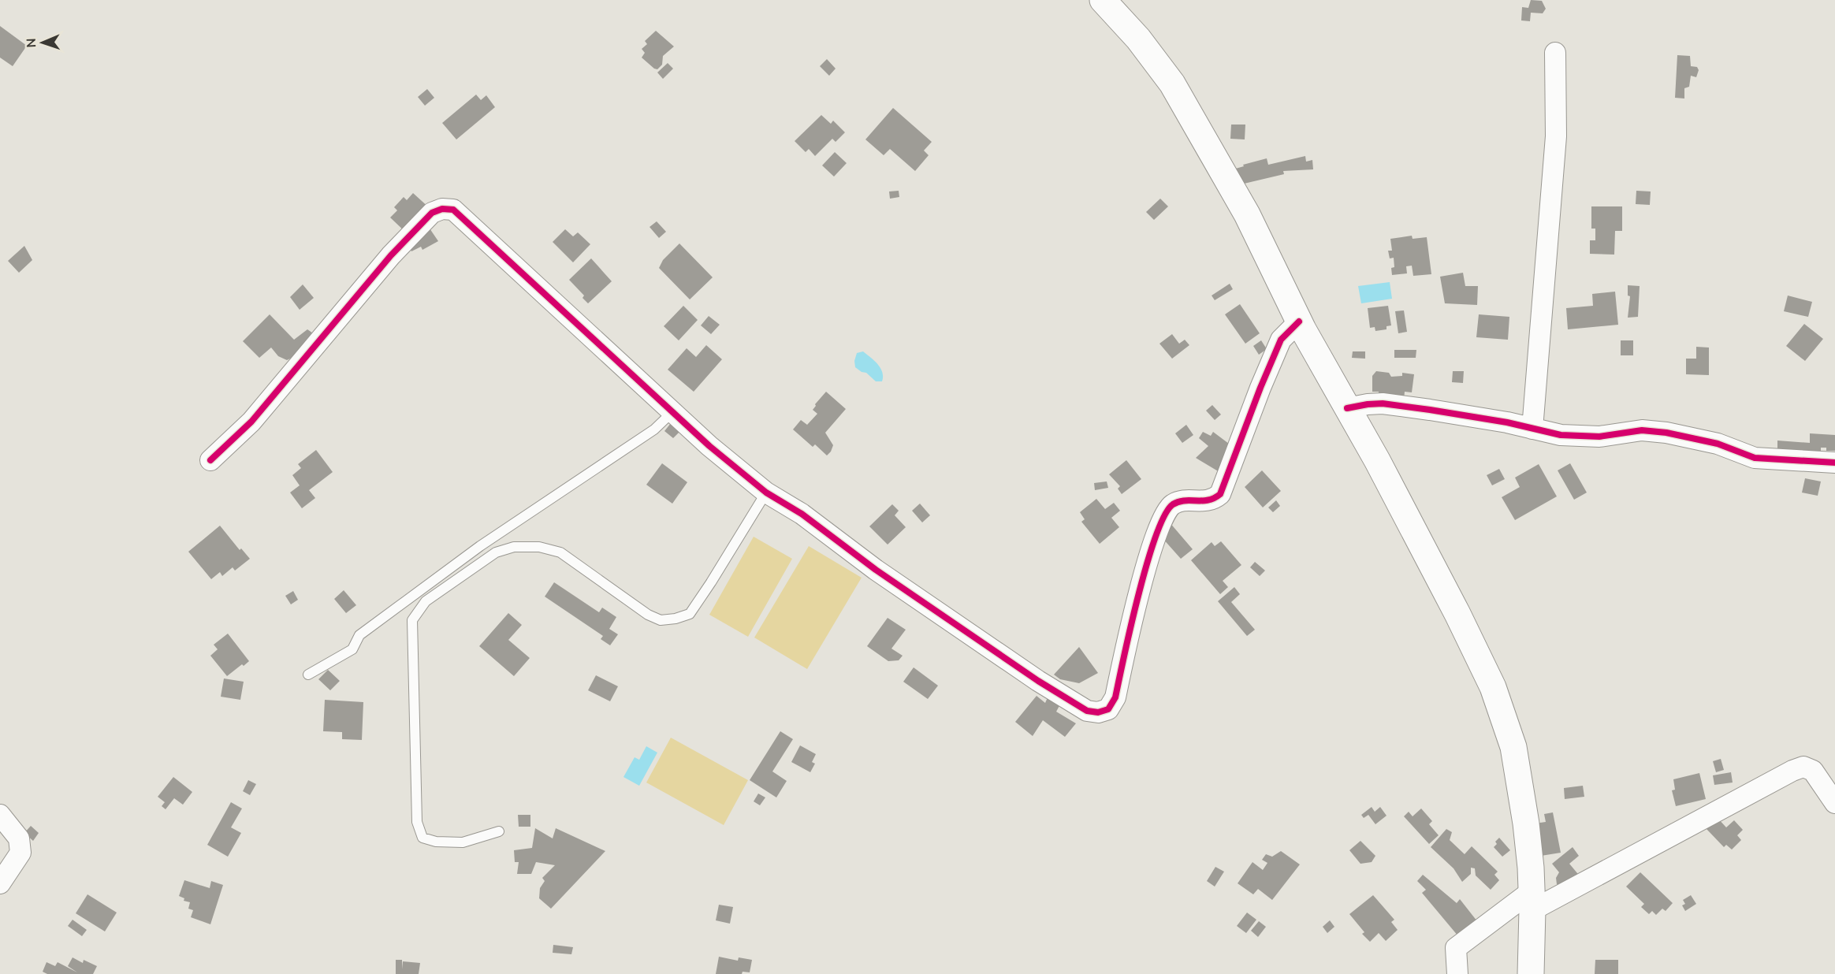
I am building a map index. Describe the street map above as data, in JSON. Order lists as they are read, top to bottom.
{
  "north": "left"
}
